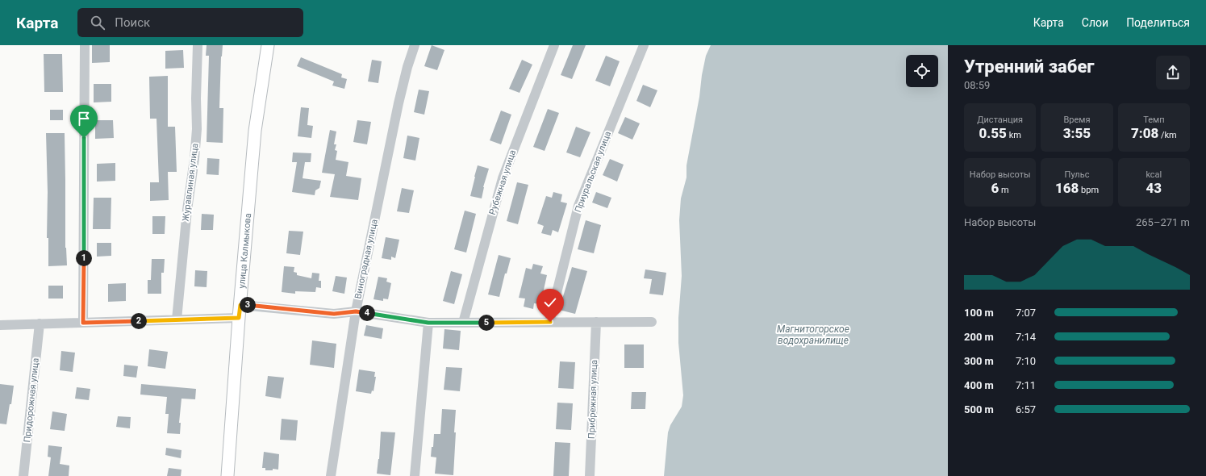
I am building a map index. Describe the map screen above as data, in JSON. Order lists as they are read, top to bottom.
{
  "streets": {
    "main road": ["улица Калмыкова"],
    "street": [
      "Приуральская улица",
      "Журавлиная улица",
      "Рубежная улица",
      "Виноградная улица",
      "Прибрежная улица",
      "Придорожная улица"
    ]
  },
  "water": ["Магнитогорское водохранилище"],
  "page": {
    "header": "Карта",
    "search": "Поиск",
    "nav": ["Карта", "Слои", "Поделиться"],
    "heading": ["Утренний забег", "08:59"],
    "stats": [
      ["Дистанция", "0.55 km"],
      ["Время", "3:55"],
      ["Темп", "7:08 /km"],
      ["Набор высоты", "6 m"],
      ["Пульс", "168 bpm"],
      ["kcal", "43"]
    ],
    "chart": ["Набор высоты", "265–271 m"],
    "pins": [
      "1",
      "3",
      "4",
      "2",
      "5"
    ],
    "list": [
      {
        "name": "100 m",
        "note": "7:07"
      },
      {
        "name": "200 m",
        "note": "7:14"
      },
      {
        "name": "300 m",
        "note": "7:10"
      },
      {
        "name": "400 m",
        "note": "7:11"
      },
      {
        "name": "500 m",
        "note": "6:57"
      }
    ]
  }
}
